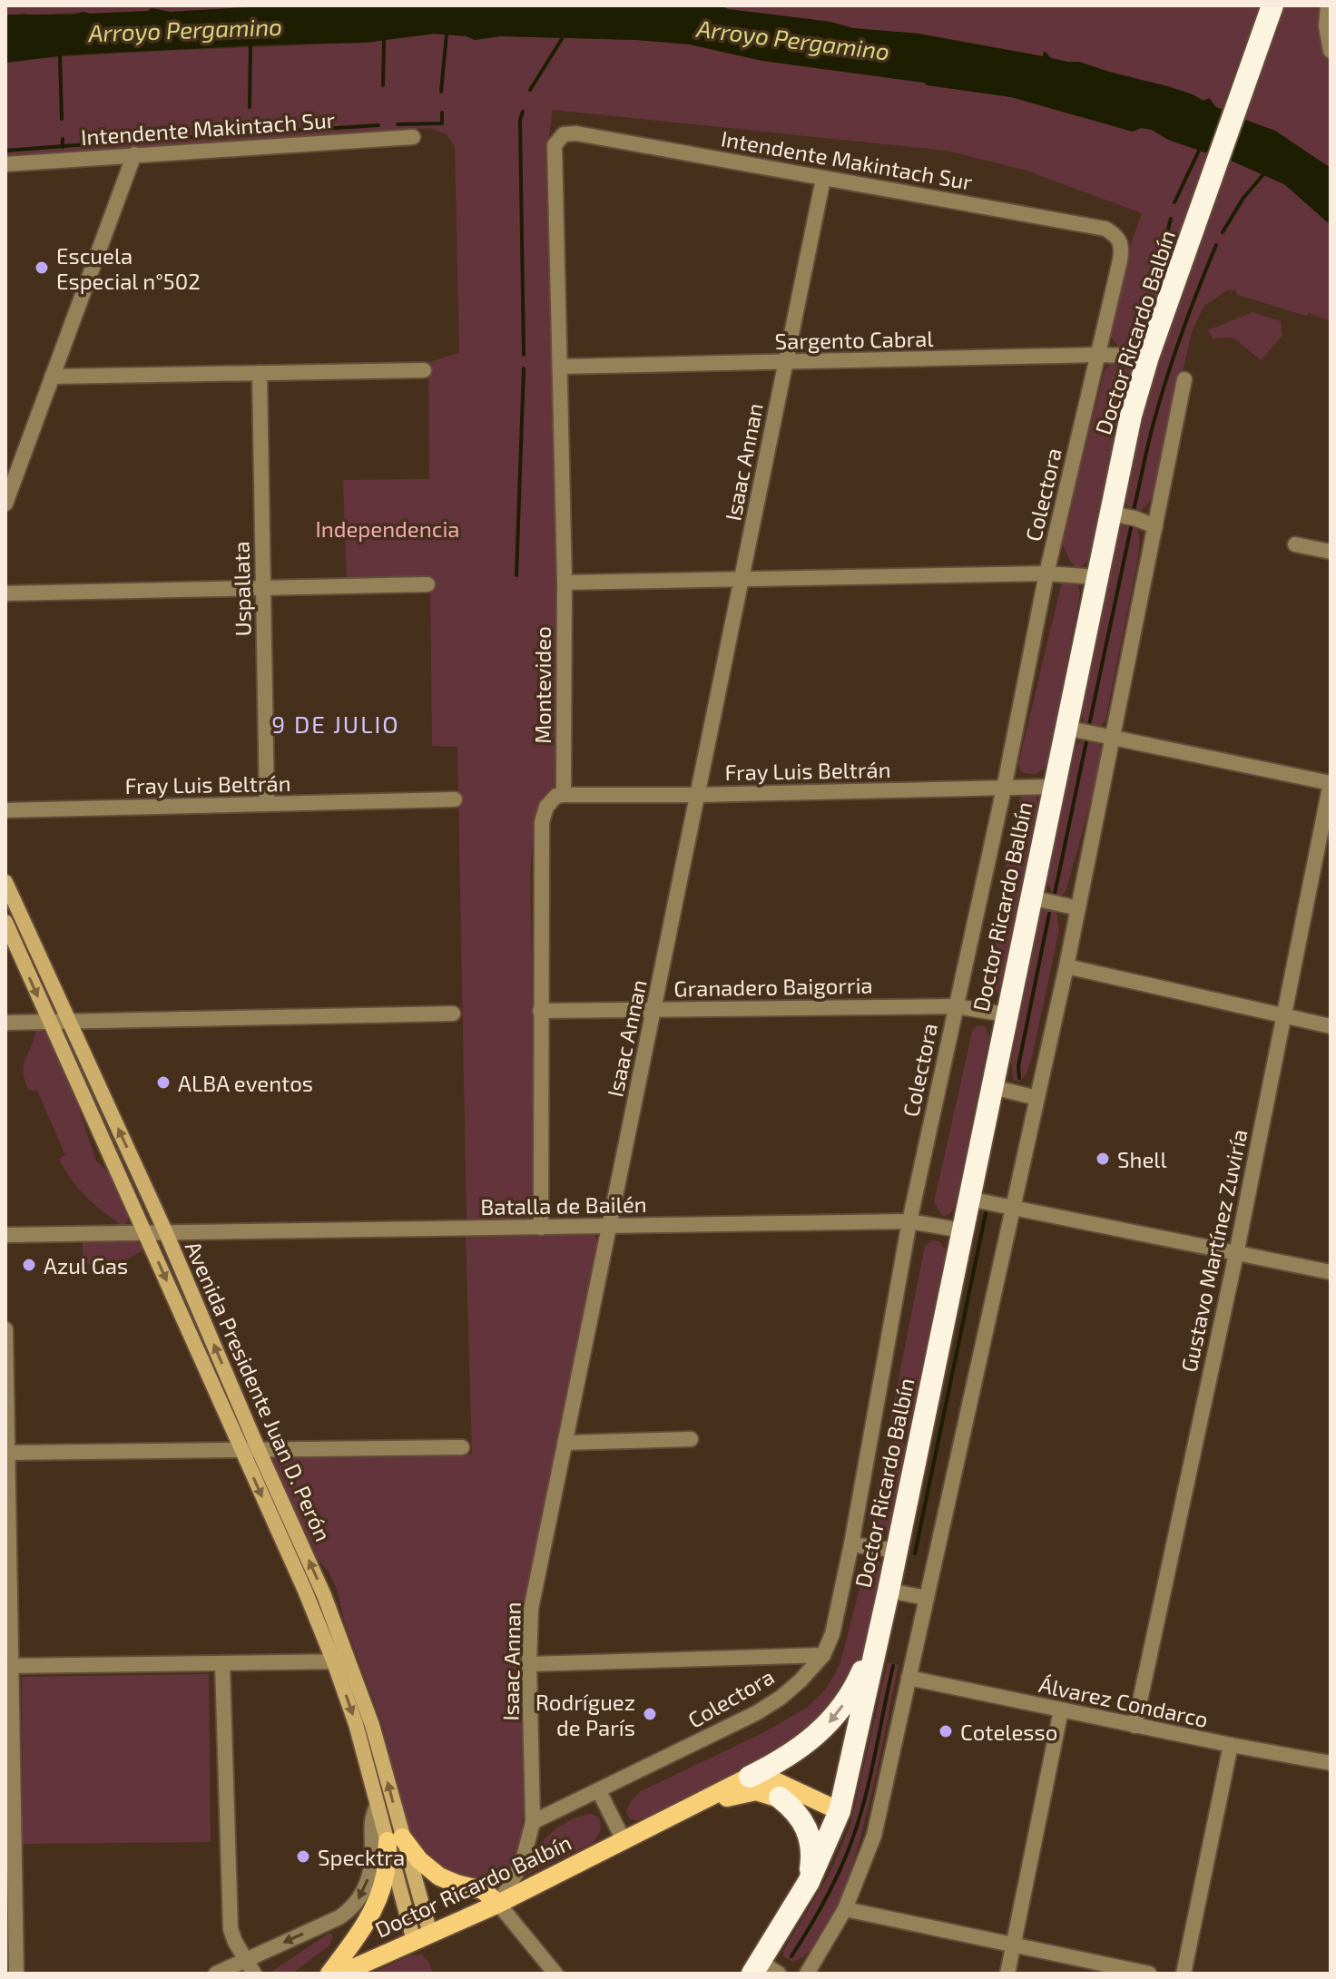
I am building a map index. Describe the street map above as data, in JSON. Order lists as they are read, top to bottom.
{
  "streets": {
    "highway": ["Doctor Ricardo Balbín"],
    "main road": ["Avenida Presidente Juan D. Perón"],
    "street": [
      "Intendente Makintach Sur",
      "Sargento Cabral",
      "Isaac Annan",
      "Colectora",
      "Uspallata",
      "Montevideo",
      "Fray Luis Beltrán",
      "Granadero Baigorria",
      "Batalla de Bailén",
      "Gustavo Martínez Zuviría",
      "Álvarez Condarco"
    ]
  },
  "crossings": [
    ["Intendente Makintach Sur", "Isaac Annan"],
    ["Intendente Makintach Sur", "Colectora"],
    ["Intendente Makintach Sur", "Montevideo"],
    ["Doctor Ricardo Balbín", "Sargento Cabral"],
    ["Doctor Ricardo Balbín", "Isaac Annan"],
    ["Doctor Ricardo Balbín", "Fray Luis Beltrán"],
    ["Doctor Ricardo Balbín", "Granadero Baigorria"],
    ["Doctor Ricardo Balbín", "Batalla de Bailén"],
    ["Doctor Ricardo Balbín", "Avenida Presidente Juan D. Perón"],
    ["Sargento Cabral", "Isaac Annan"],
    ["Sargento Cabral", "Colectora"],
    ["Sargento Cabral", "Montevideo"],
    ["Isaac Annan", "Colectora"],
    ["Isaac Annan", "Fray Luis Beltrán"],
    ["Isaac Annan", "Granadero Baigorria"],
    ["Isaac Annan", "Batalla de Bailén"],
    ["Colectora", "Fray Luis Beltrán"],
    ["Colectora", "Granadero Baigorria"],
    ["Colectora", "Batalla de Bailén"],
    ["Uspallata", "Fray Luis Beltrán"],
    ["Montevideo", "Fray Luis Beltrán"],
    ["Batalla de Bailén", "Avenida Presidente Juan D. Perón"],
    ["Gustavo Martínez Zuviría", "Álvarez Condarco"]
  ],
  "districts": ["9 DE JULIO"],
  "water": ["Arroyo Pergamino"],
  "parks": ["Independencia"],
  "places": [
    "Escuela Especial n°502",
    "ALBA eventos",
    "Shell",
    "Azul Gas",
    "Rodríguez de París",
    "Cotelesso",
    "Specktra"
  ]
}
